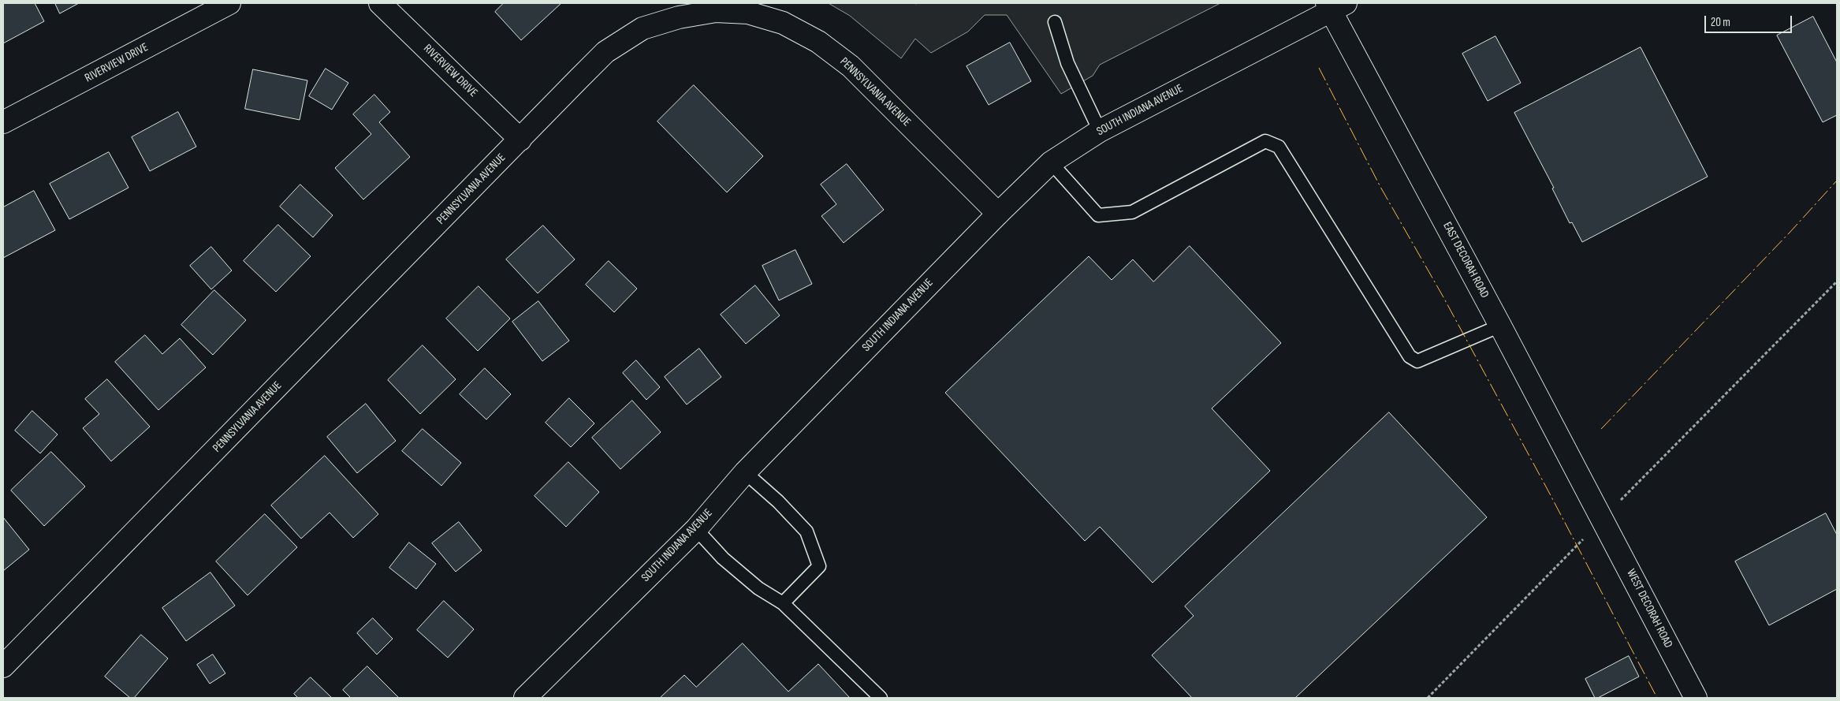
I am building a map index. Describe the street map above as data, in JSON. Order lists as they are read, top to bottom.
{
  "streets": {
    "street": [
      "RIVERVIEW DRIVE",
      "PENNSYLVANIA AVENUE",
      "SOUTH INDIANA AVENUE",
      "EAST DECORAH ROAD",
      "WEST DECORAH ROAD"
    ]
  },
  "crossings": [
    ["RIVERVIEW DRIVE", "PENNSYLVANIA AVENUE"],
    ["PENNSYLVANIA AVENUE", "SOUTH INDIANA AVENUE"],
    ["SOUTH INDIANA AVENUE", "EAST DECORAH ROAD"],
    ["EAST DECORAH ROAD", "WEST DECORAH ROAD"]
  ],
  "scale_bar": "20 m"
}
